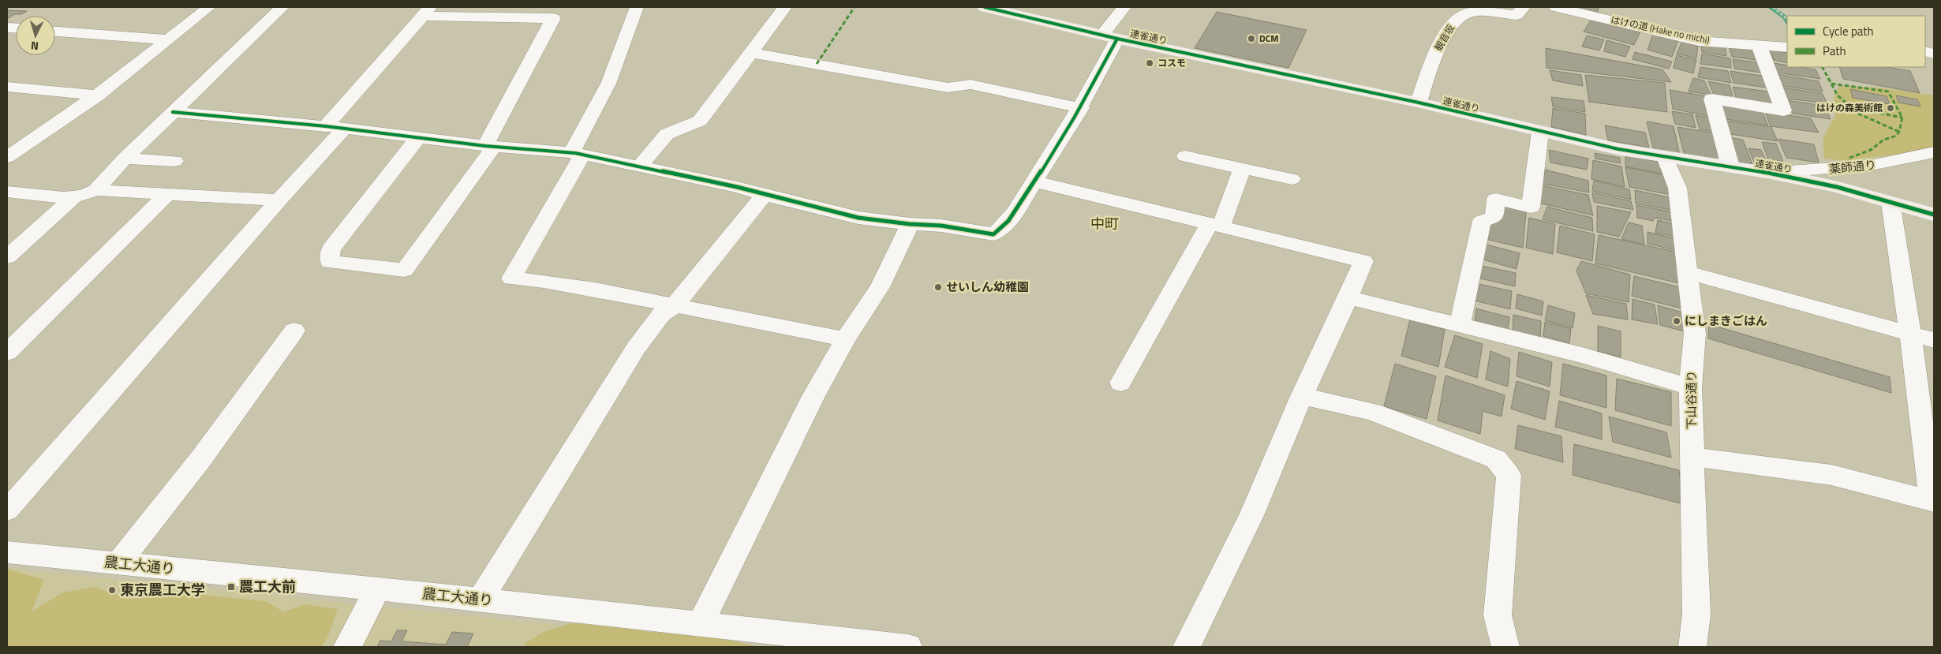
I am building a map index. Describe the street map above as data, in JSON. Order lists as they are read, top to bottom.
{
  "streets": {
    "main road": ["連雀通り"],
    "street": [
      "はけの道 (Hake no michi)",
      "観音坂",
      "薬師通り",
      "下山谷通り",
      "農工大通り"
    ]
  },
  "crossings": [
    ["連雀通り", "観音坂"],
    ["連雀通り", "薬師通り"],
    ["連雀通り", "下山谷通り"]
  ],
  "districts": ["中町"],
  "places": {
    "other": [
      "DCM",
      "コスモ",
      "はけの森美術館",
      "せいしん幼稚園",
      "にしまきごはん",
      "東京農工大学"
    ],
    "transit": ["農工大前"]
  },
  "legend": ["Cycle path", "Path"],
  "north": "bottom"
}
